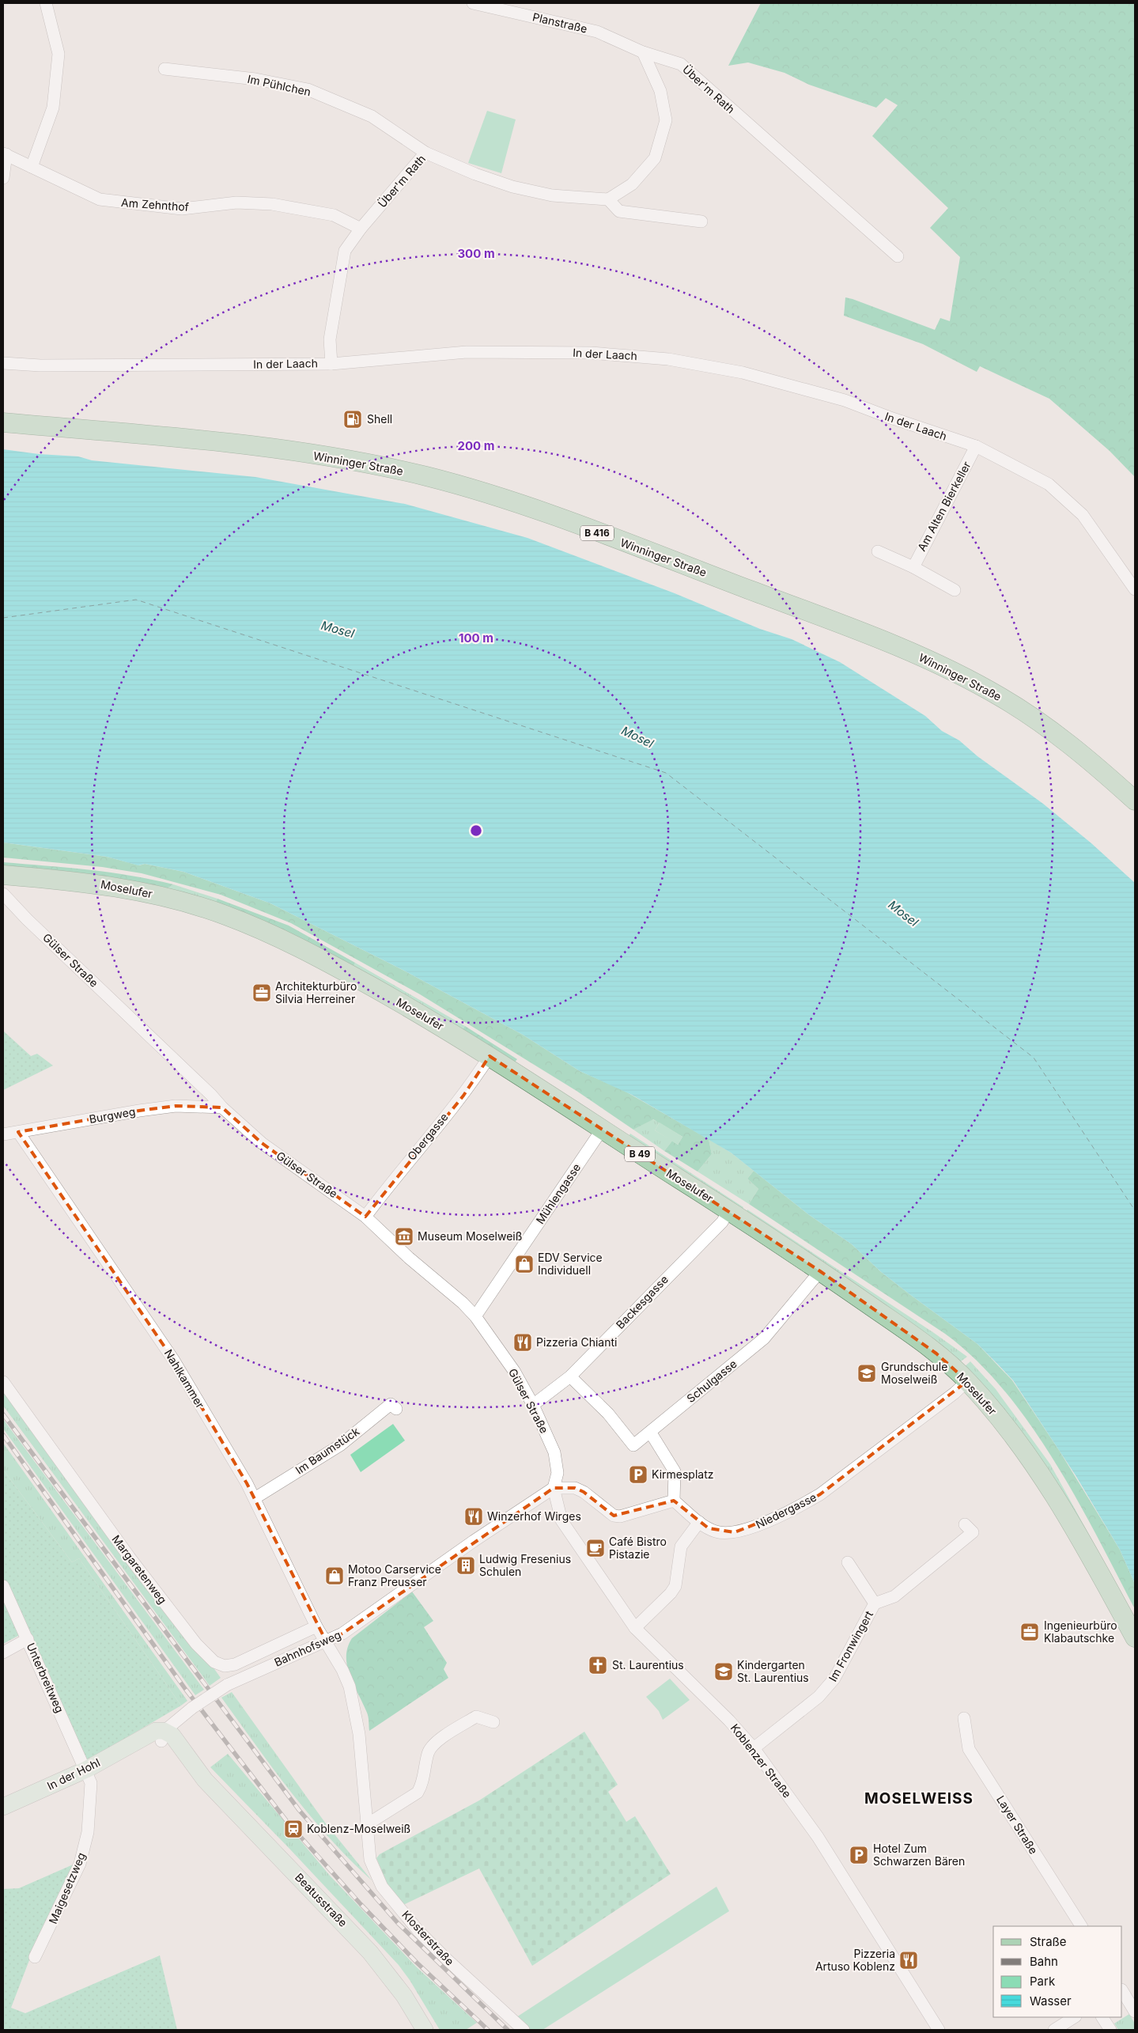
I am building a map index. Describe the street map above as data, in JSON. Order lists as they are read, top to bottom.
{
  "streets": {
    "main road": [
      "Winninger Straße",
      "B 416",
      "Moselufer",
      "B 49"
    ],
    "street": [
      "Planstraße",
      "Im Pühlchen",
      "Über'm Rath",
      "Am Zehnthof",
      "In der Laach",
      "Am Alten Bierkeller",
      "Gülser Straße",
      "Burgweg",
      "Obergasse",
      "Mühlengasse",
      "Backesgasse",
      "Nahlkammer",
      "Schulgasse",
      "Im Baumstück",
      "Niedergasse",
      "Margaretenweg",
      "Im Fronwingert",
      "Bahnhofsweg",
      "Unterbreitweg",
      "Koblenzer Straße",
      "In der Hohl",
      "Layer Straße",
      "Maigesetzweg",
      "Beatusstraße",
      "Klosterstraße"
    ]
  },
  "crossings": [
    ["Planstraße", "Über'm Rath"],
    ["Im Pühlchen", "Über'm Rath"],
    ["Über'm Rath", "Am Zehnthof"],
    ["Über'm Rath", "In der Laach"],
    ["In der Laach", "Am Alten Bierkeller"],
    ["Moselufer", "Obergasse"],
    ["Moselufer", "Mühlengasse"],
    ["Moselufer", "Backesgasse"],
    ["Moselufer", "Schulgasse"],
    ["Moselufer", "Niedergasse"],
    ["Gülser Straße", "Burgweg"],
    ["Gülser Straße", "Obergasse"],
    ["Gülser Straße", "Mühlengasse"],
    ["Gülser Straße", "Backesgasse"],
    ["Gülser Straße", "Bahnhofsweg"],
    ["Gülser Straße", "Koblenzer Straße"],
    ["Burgweg", "Nahlkammer"],
    ["Backesgasse", "Schulgasse"],
    ["Nahlkammer", "Im Baumstück"],
    ["Nahlkammer", "Margaretenweg"],
    ["Nahlkammer", "Bahnhofsweg"],
    ["Nahlkammer", "Klosterstraße"],
    ["Im Fronwingert", "Koblenzer Straße"],
    ["Bahnhofsweg", "Koblenzer Straße"],
    ["Bahnhofsweg", "In der Hohl"],
    ["Bahnhofsweg", "Beatusstraße"],
    ["Bahnhofsweg", "Klosterstraße"],
    ["Unterbreitweg", "In der Hohl"],
    ["Unterbreitweg", "Maigesetzweg"],
    ["In der Hohl", "Maigesetzweg"],
    ["In der Hohl", "Beatusstraße"]
  ],
  "districts": ["MOSELWEISS"],
  "water": ["Mosel"],
  "places": {
    "fuel station": ["Shell"],
    "office": ["Architekturbüro Silvia Herreiner", "Ingenieurbüro Klabautschke"],
    "museum": ["Museum Moselweiß"],
    "shop": ["EDV Service Individuell", "Motoo Carservice Franz Preusser"],
    "restaurant": ["Pizzeria Chianti", "Winzerhof Wirges", "Pizzeria Artuso Koblenz"],
    "school or university": ["Grundschule Moselweiß", "Kindergarten St. Laurentius"],
    "parking": ["Kirmesplatz", "Hotel Zum Schwarzen Bären"],
    "cafe": ["Café Bistro Pistazie"],
    "building": ["Ludwig Fresenius Schulen"],
    "church": ["St. Laurentius"],
    "station": ["Koblenz-Moselweiß"]
  },
  "legend": [
    "Straße",
    "Bahn",
    "Park",
    "Wasser"
  ],
  "rings": ["300 m", "200 m", "100 m"]
}
